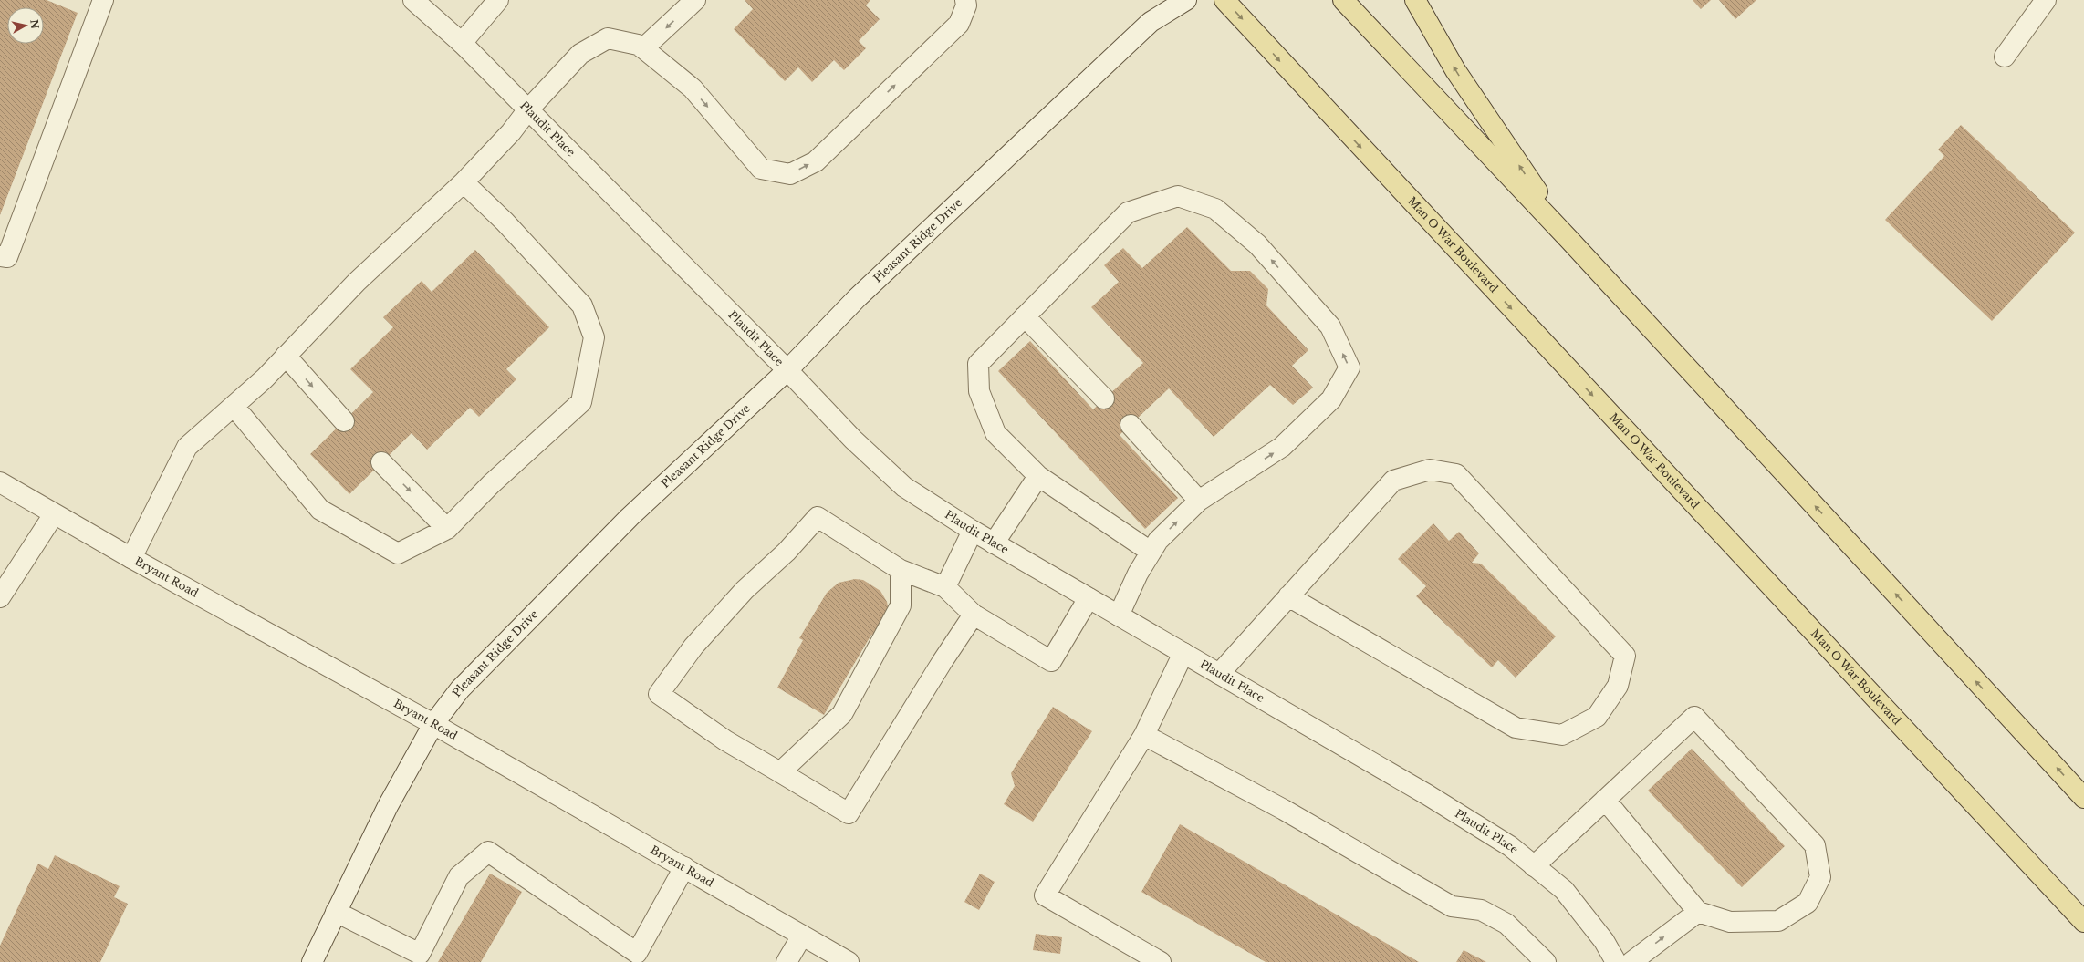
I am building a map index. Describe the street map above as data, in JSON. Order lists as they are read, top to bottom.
{
  "streets": {
    "main road": ["Man O War Boulevard"],
    "street": ["Plaudit Place", "Pleasant Ridge Drive", "Bryant Road"]
  },
  "crossings": [
    ["Plaudit Place", "Pleasant Ridge Drive"],
    ["Pleasant Ridge Drive", "Bryant Road"]
  ],
  "north": "right"
}
